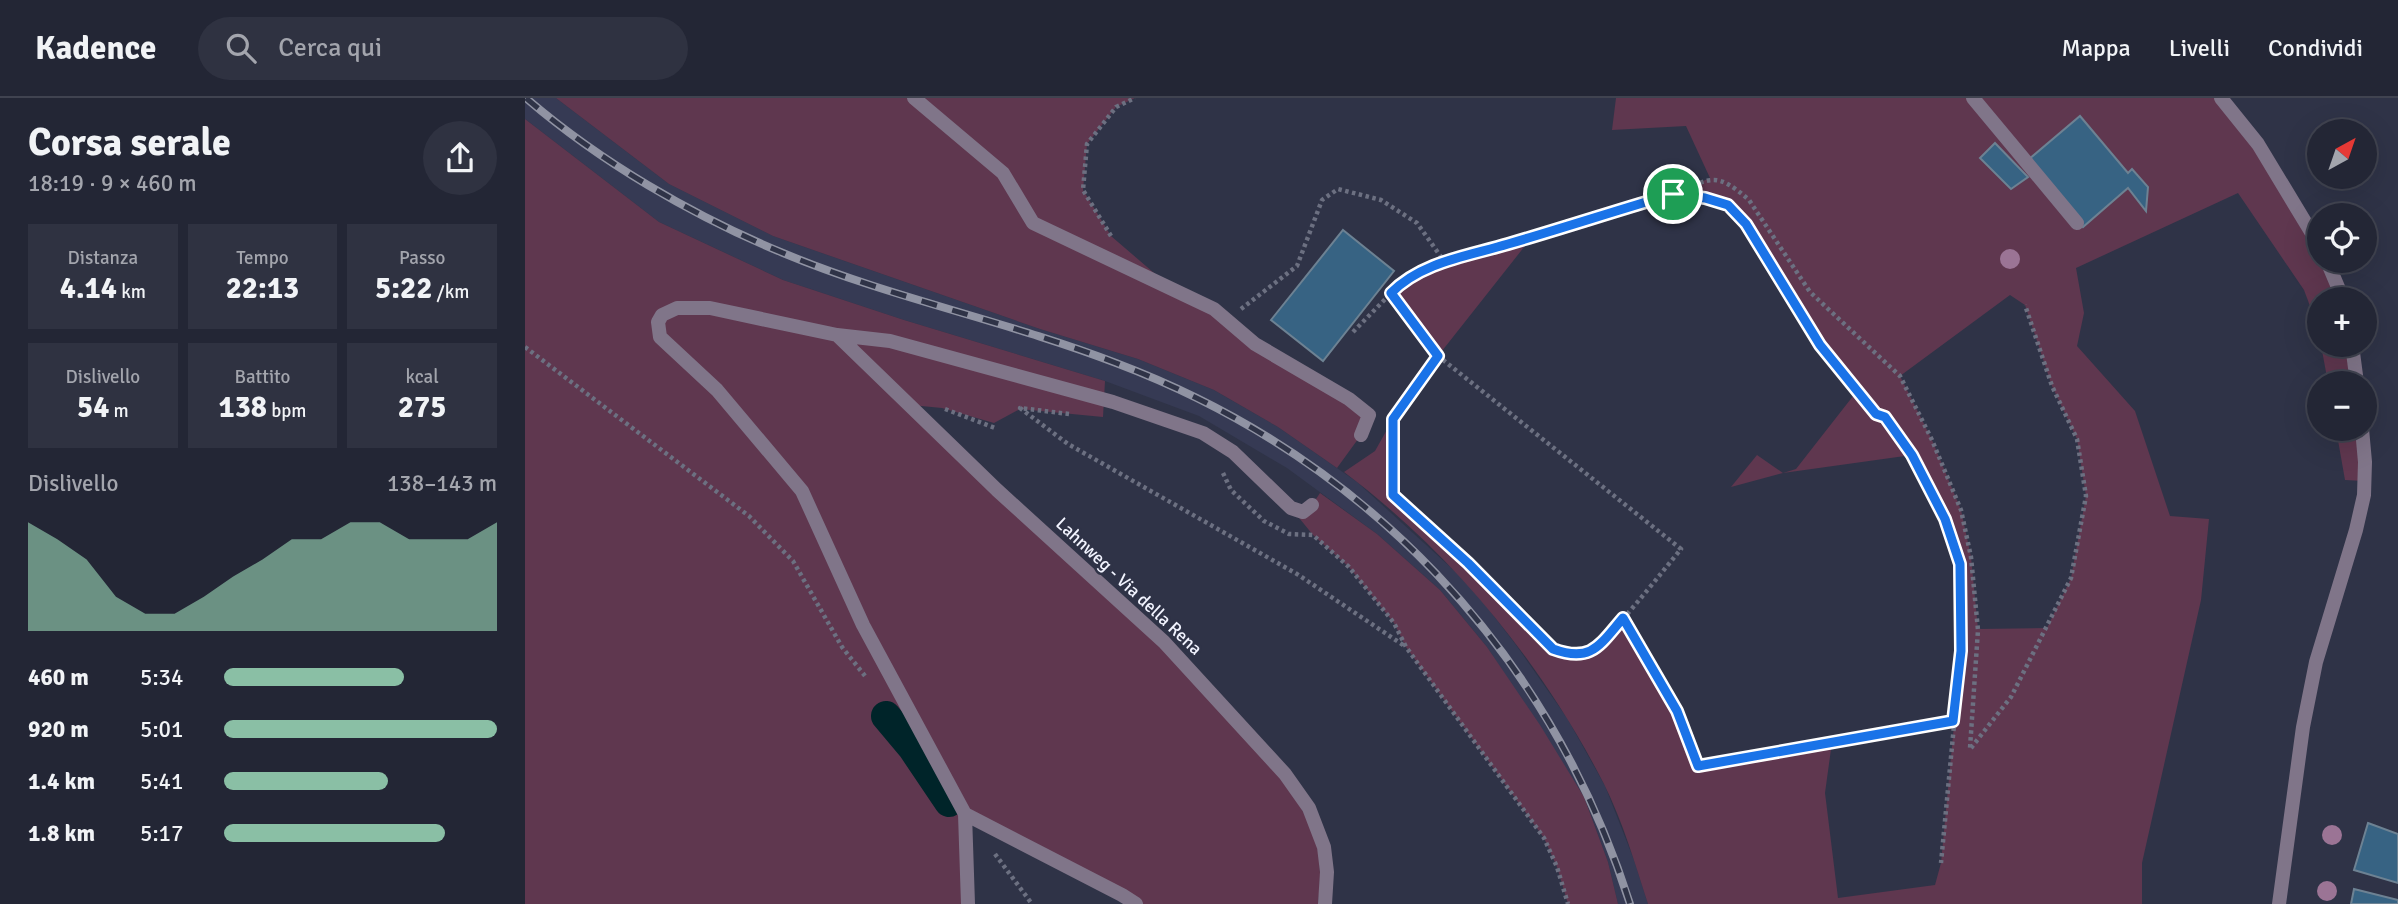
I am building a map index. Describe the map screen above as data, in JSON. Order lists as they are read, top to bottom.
{
  "streets": {
    "street": ["Lahnweg - Via della Rena"]
  },
  "north": "top right",
  "page": {
    "header": "Kadence",
    "search": "Cerca qui",
    "nav": ["Mappa", "Livelli", "Condividi"],
    "heading": ["Corsa serale", "18:19 · 9 × 460 m"],
    "map_buttons": ["+", "−"],
    "stats": [
      ["Distanza", "4.14 km"],
      ["Tempo", "22:13"],
      ["Passo", "5:22 /km"],
      ["Dislivello", "54 m"],
      ["Battito", "138 bpm"],
      ["kcal", "275"]
    ],
    "chart": ["Dislivello", "138–143 m"],
    "list": [
      {
        "name": "460 m",
        "note": "5:34"
      },
      {
        "name": "920 m",
        "note": "5:01"
      },
      {
        "name": "1.4 km",
        "note": "5:41"
      },
      {
        "name": "1.8 km",
        "note": "5:17"
      }
    ]
  }
}
